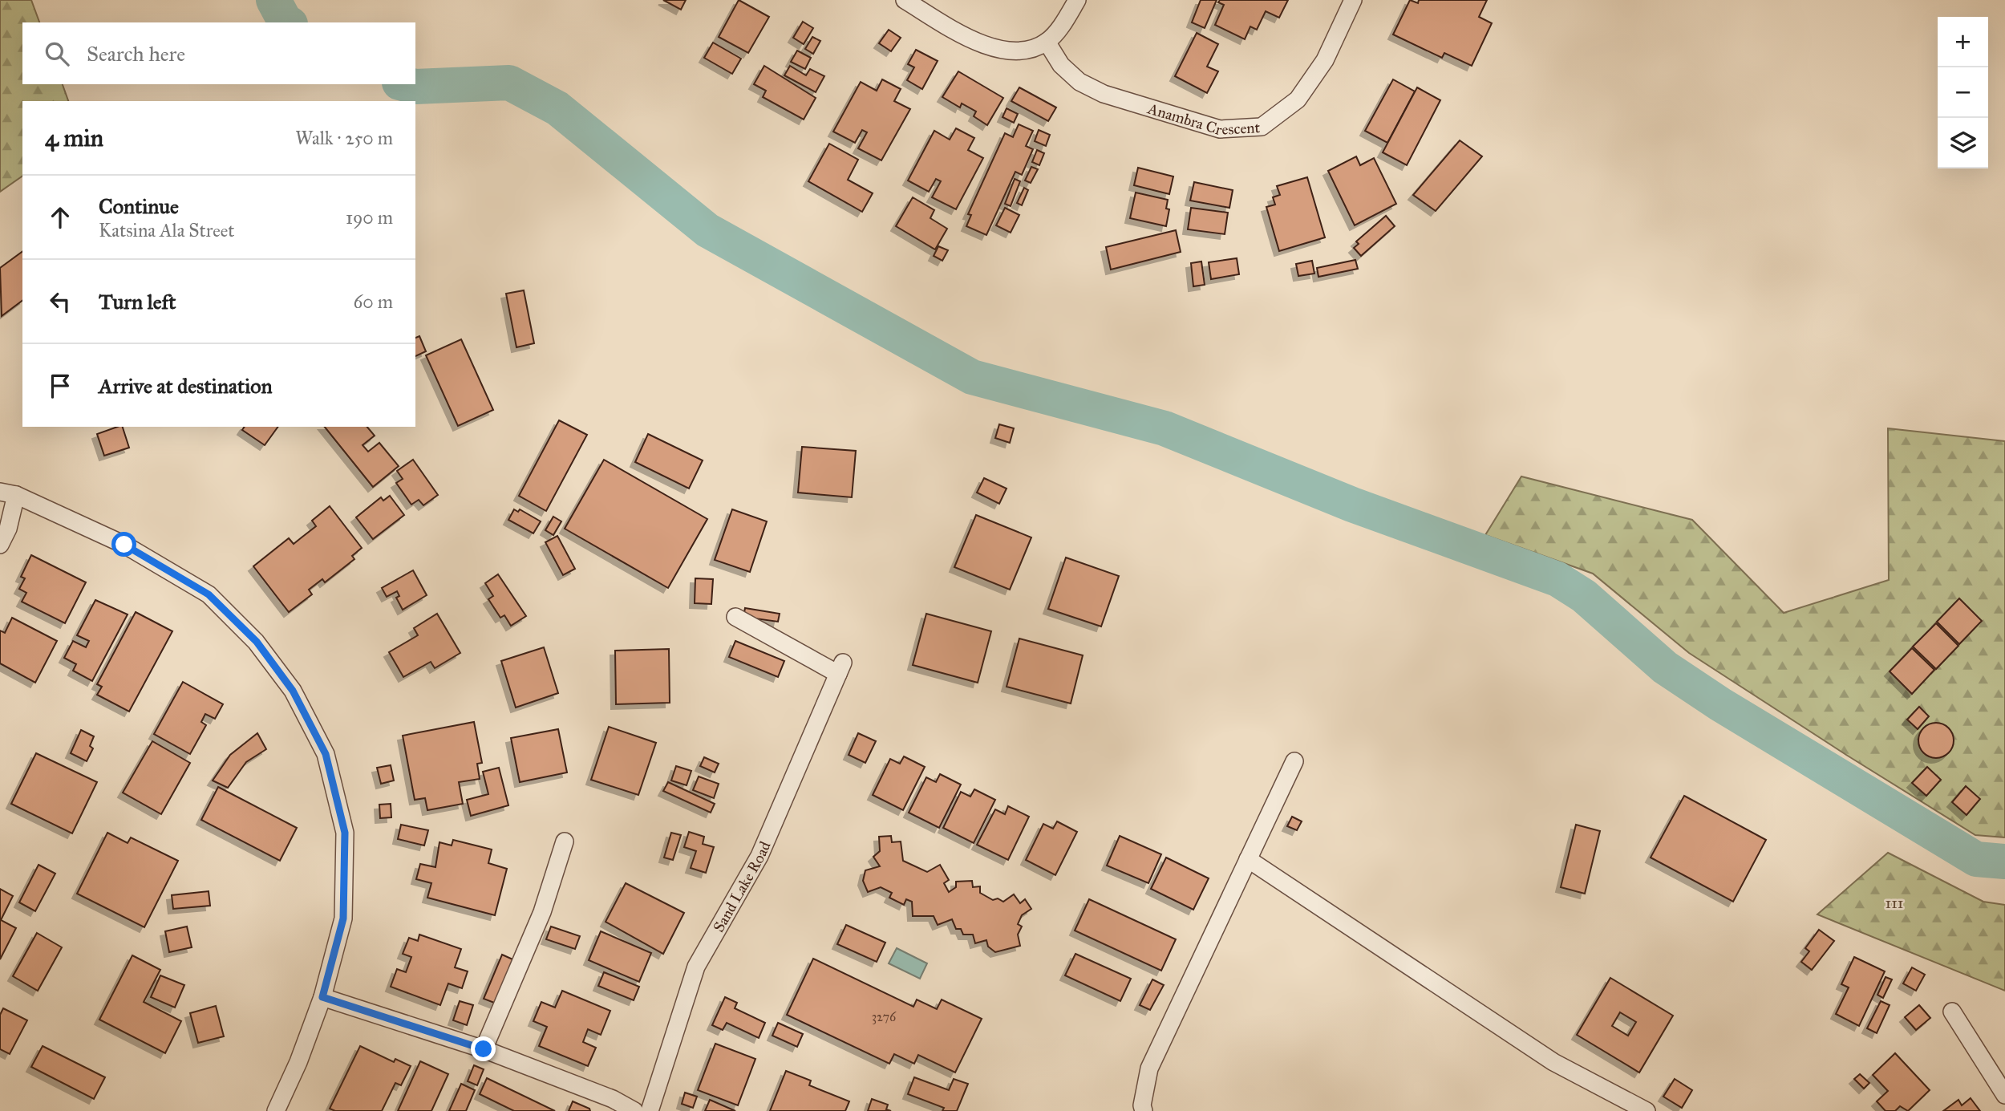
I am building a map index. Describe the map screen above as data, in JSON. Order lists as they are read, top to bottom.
{
  "streets": {
    "street": ["Anambra Crescent", "Sand Lake Road"]
  },
  "parks": ["111"],
  "house_numbers": ["3276"],
  "page": {
    "map_buttons": ["+", "−"],
    "search": "Search here",
    "heading": ["4 min", "Walk · 250 m"],
    "list": [
      ["Continue", "Katsina Ala Street", "190 m"],
      ["Turn left", "60 m"],
      "Arrive at destination"
    ]
  }
}
